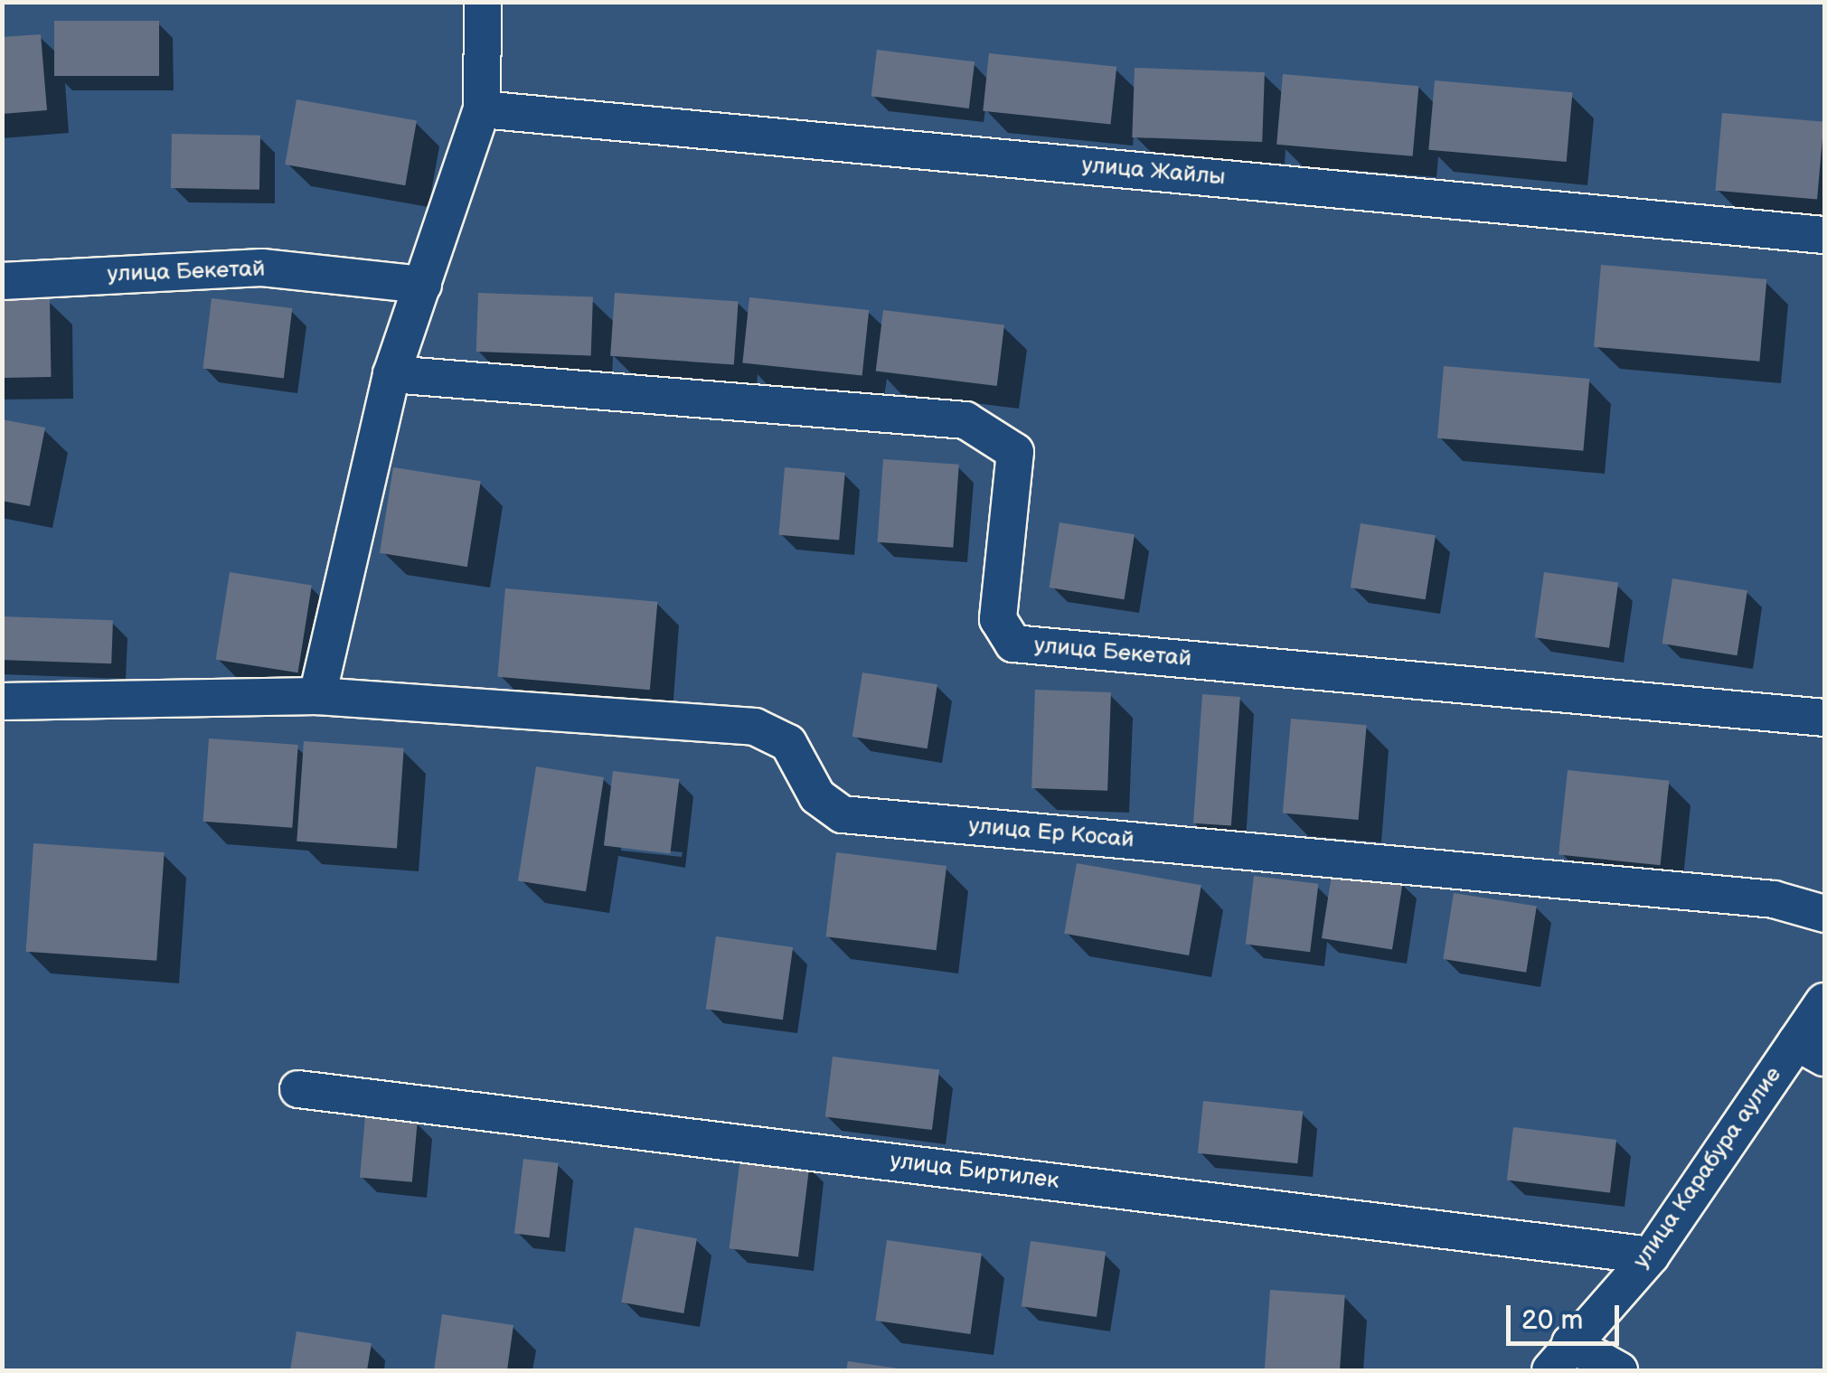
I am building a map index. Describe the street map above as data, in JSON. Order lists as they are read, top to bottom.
{
  "streets": {
    "street": [
      "улица Жайлы",
      "улица Бекетай",
      "улица Ер Косай",
      "улица Карабура аулие",
      "улица Биртилек"
    ]
  },
  "crossings": [
    ["улица Карабура аулие", "улица Биртилек"]
  ],
  "scale_bar": "20 m"
}
